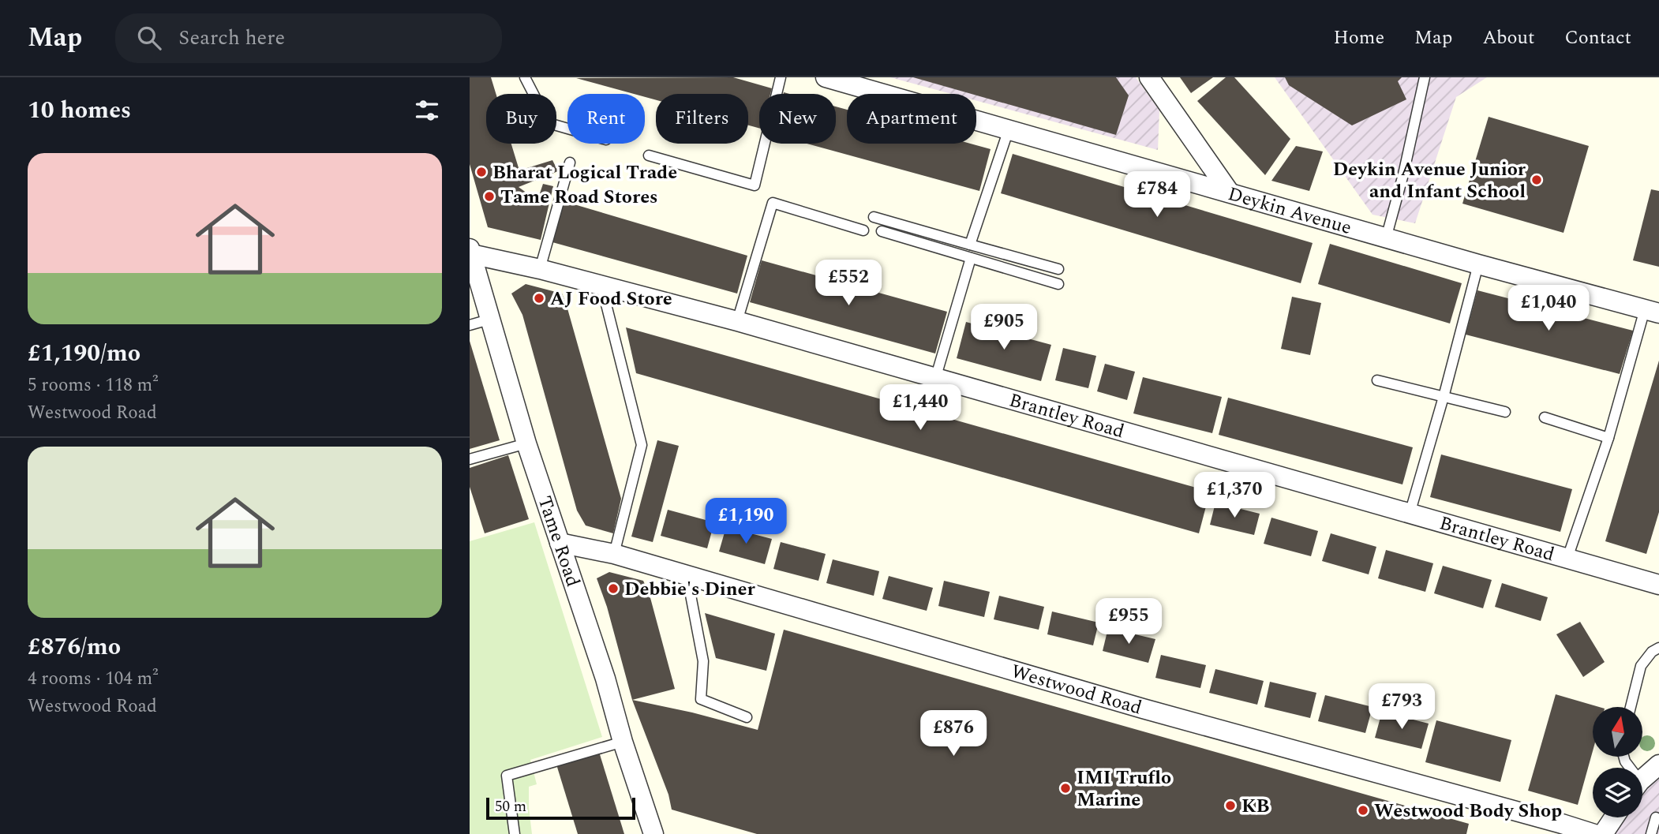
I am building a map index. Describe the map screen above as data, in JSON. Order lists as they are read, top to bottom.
{
  "streets": {
    "street": [
      "Deykin Avenue",
      "Brantley Road",
      "Tame Road",
      "Westwood Road"
    ]
  },
  "crossings": [
    ["Brantley Road", "Tame Road"],
    ["Tame Road", "Westwood Road"]
  ],
  "places": [
    "Bharat Logical Trade",
    "Deykin Avenue Junior and Infant School",
    "Tame Road Stores",
    "AJ Food Store",
    "Debbie's Diner",
    "IMI Truflo Marine",
    "KB",
    "Westwood Body Shop"
  ],
  "scale_bar": "50 m",
  "north": "top",
  "page": {
    "header": "Map",
    "search": "Search here",
    "nav": [
      "Home",
      "Map",
      "About",
      "Contact"
    ],
    "heading": "10 homes",
    "chip": [
      "Buy",
      "Rent",
      "Filters",
      "New",
      "Apartment"
    ],
    "list": [
      {
        "name": "£1,190/mo",
        "note": "5 rooms · 118 m² · Westwood Road"
      },
      {
        "name": "£876/mo",
        "note": "4 rooms · 104 m² · Westwood Road"
      }
    ],
    "price": [
      "£784",
      "£552",
      "£1,040",
      "£905",
      "£1,440",
      "£1,370",
      "£1,190",
      "£955",
      "£793",
      "£876"
    ],
    "scale": "50 m"
  }
}
